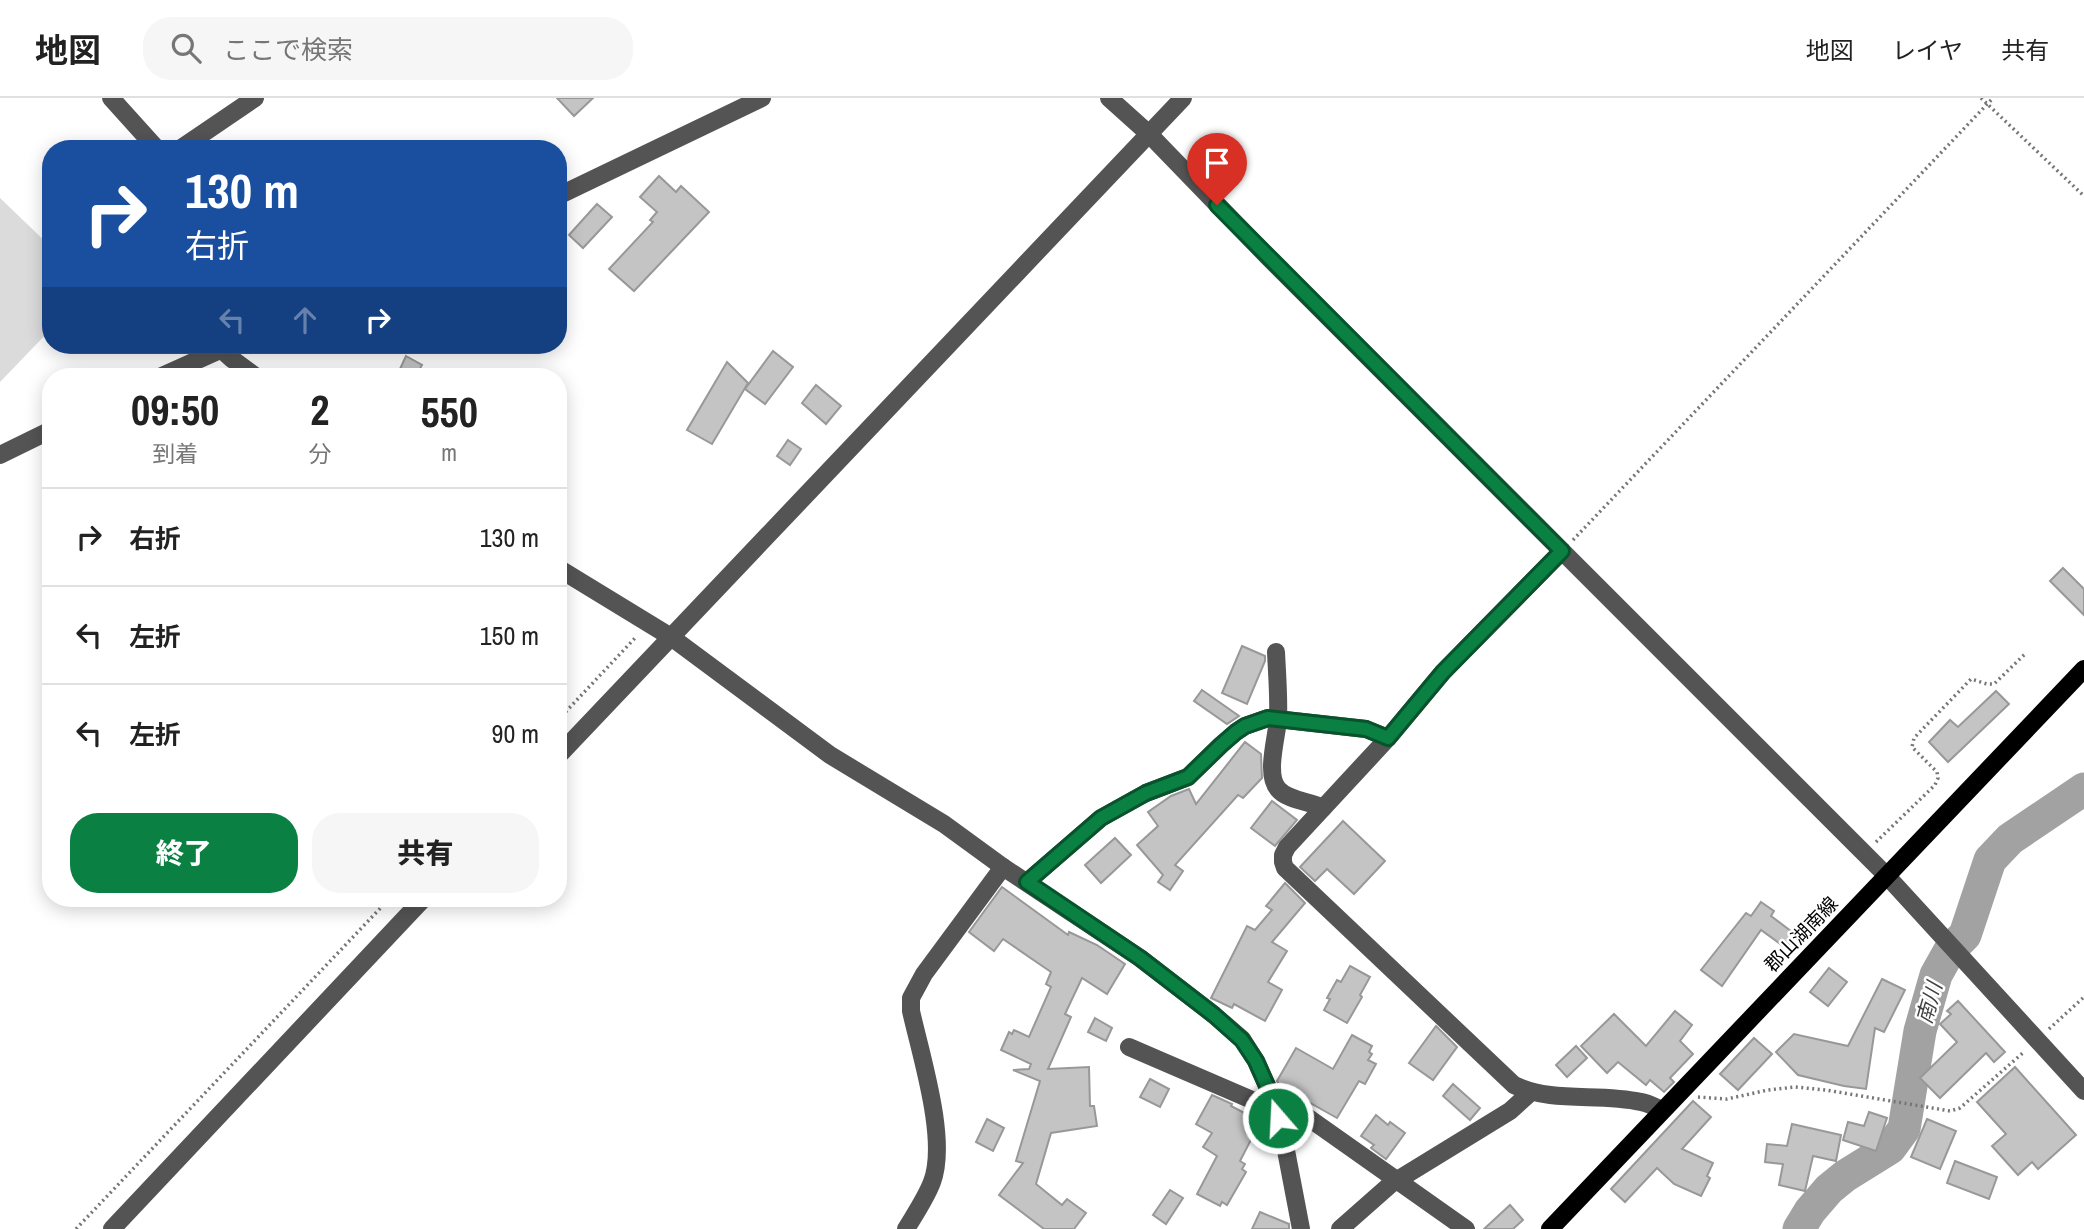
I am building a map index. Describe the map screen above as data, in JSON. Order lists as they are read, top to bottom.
{
  "streets": {
    "main road": ["郡山湖南線"]
  },
  "water": ["南川"],
  "page": {
    "header": "地図",
    "search": "ここで検索",
    "nav": ["地図", "レイヤ", "共有"],
    "turn": ["130 m", "右折"],
    "eta": [
      "09:50",
      "到着",
      "2",
      "分",
      "550",
      "m"
    ],
    "list": [
      {
        "name": "右折",
        "value": "130 m"
      },
      {
        "name": "左折",
        "value": "150 m"
      },
      {
        "name": "左折",
        "value": "90 m"
      }
    ],
    "buttons": ["終了", "共有"]
  }
}
